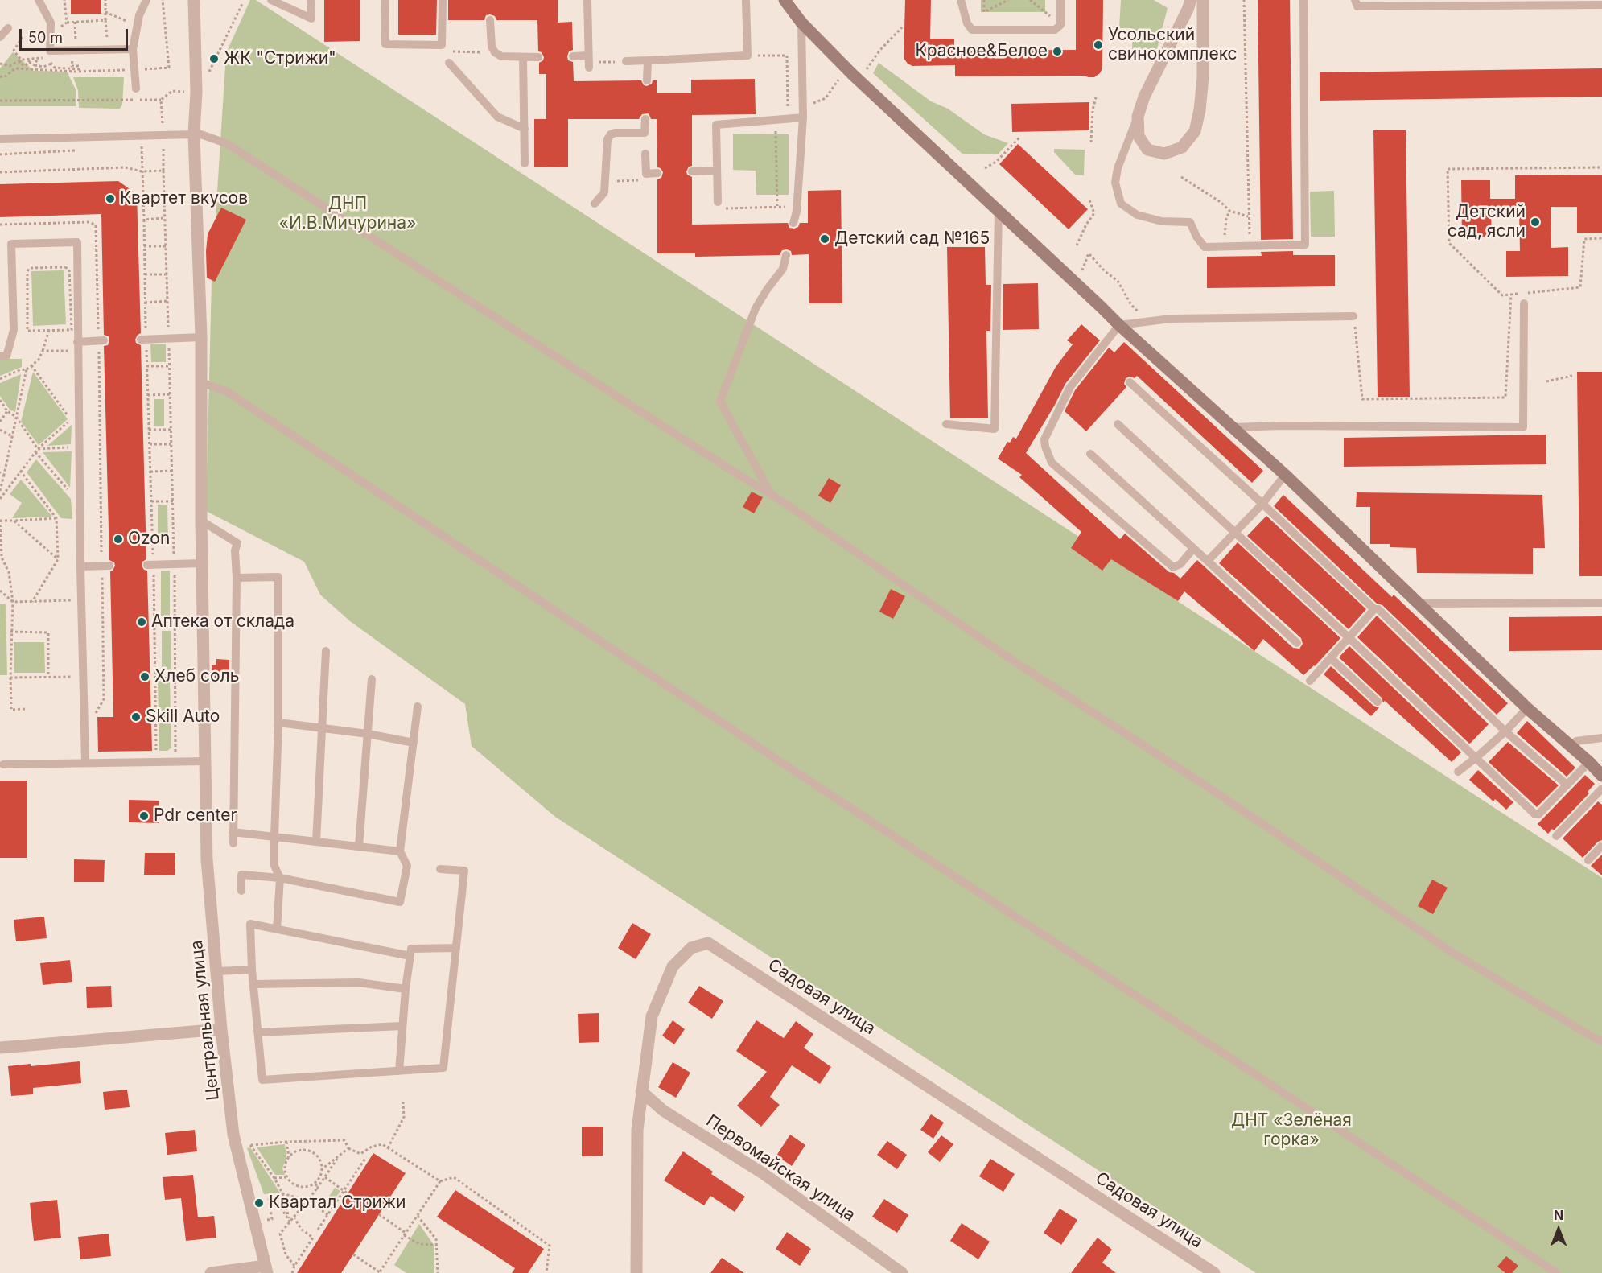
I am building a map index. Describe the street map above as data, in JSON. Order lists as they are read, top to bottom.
{
  "streets": {
    "street": ["Садовая улица", "Центральная улица", "Первомайская улица"]
  },
  "crossings": [
    ["Садовая улица", "Первомайская улица"]
  ],
  "parks": ["ДНП «И.В.Мичурина»", "ДНТ «Зелёная горка»"],
  "places": [
    "Усольский свинокомплекс",
    "Красное&Белое",
    "ЖК \"Стрижи\"",
    "Квартет вкусов",
    "Детский сад, ясли",
    "Детский сад №165",
    "Ozon",
    "Аптека от склада",
    "Хлеб соль",
    "Skill Auto",
    "Pdr center",
    "Квартал Стрижи"
  ],
  "scale_bar": "50 m",
  "north": "top"
}
